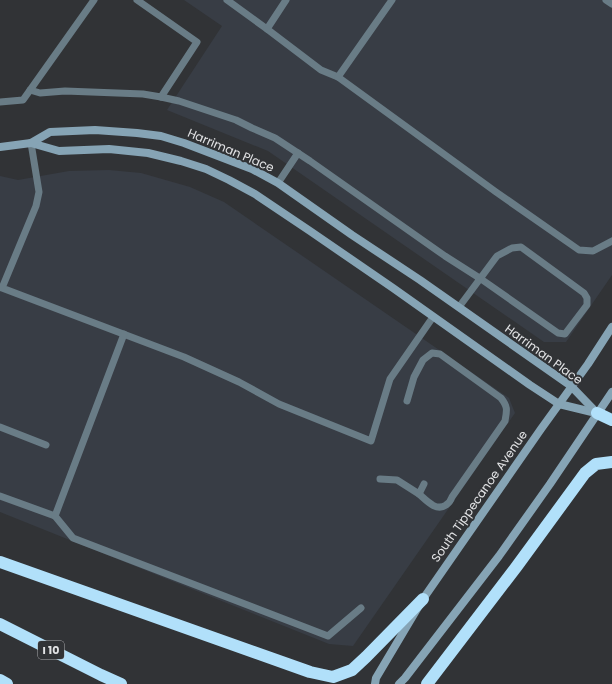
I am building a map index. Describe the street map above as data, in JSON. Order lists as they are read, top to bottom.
{
  "streets": {
    "highway": ["I 10"],
    "street": ["Harriman Place", "South Tippecanoe Avenue"]
  },
  "crossings": [
    ["Harriman Place", "South Tippecanoe Avenue"]
  ]
}
